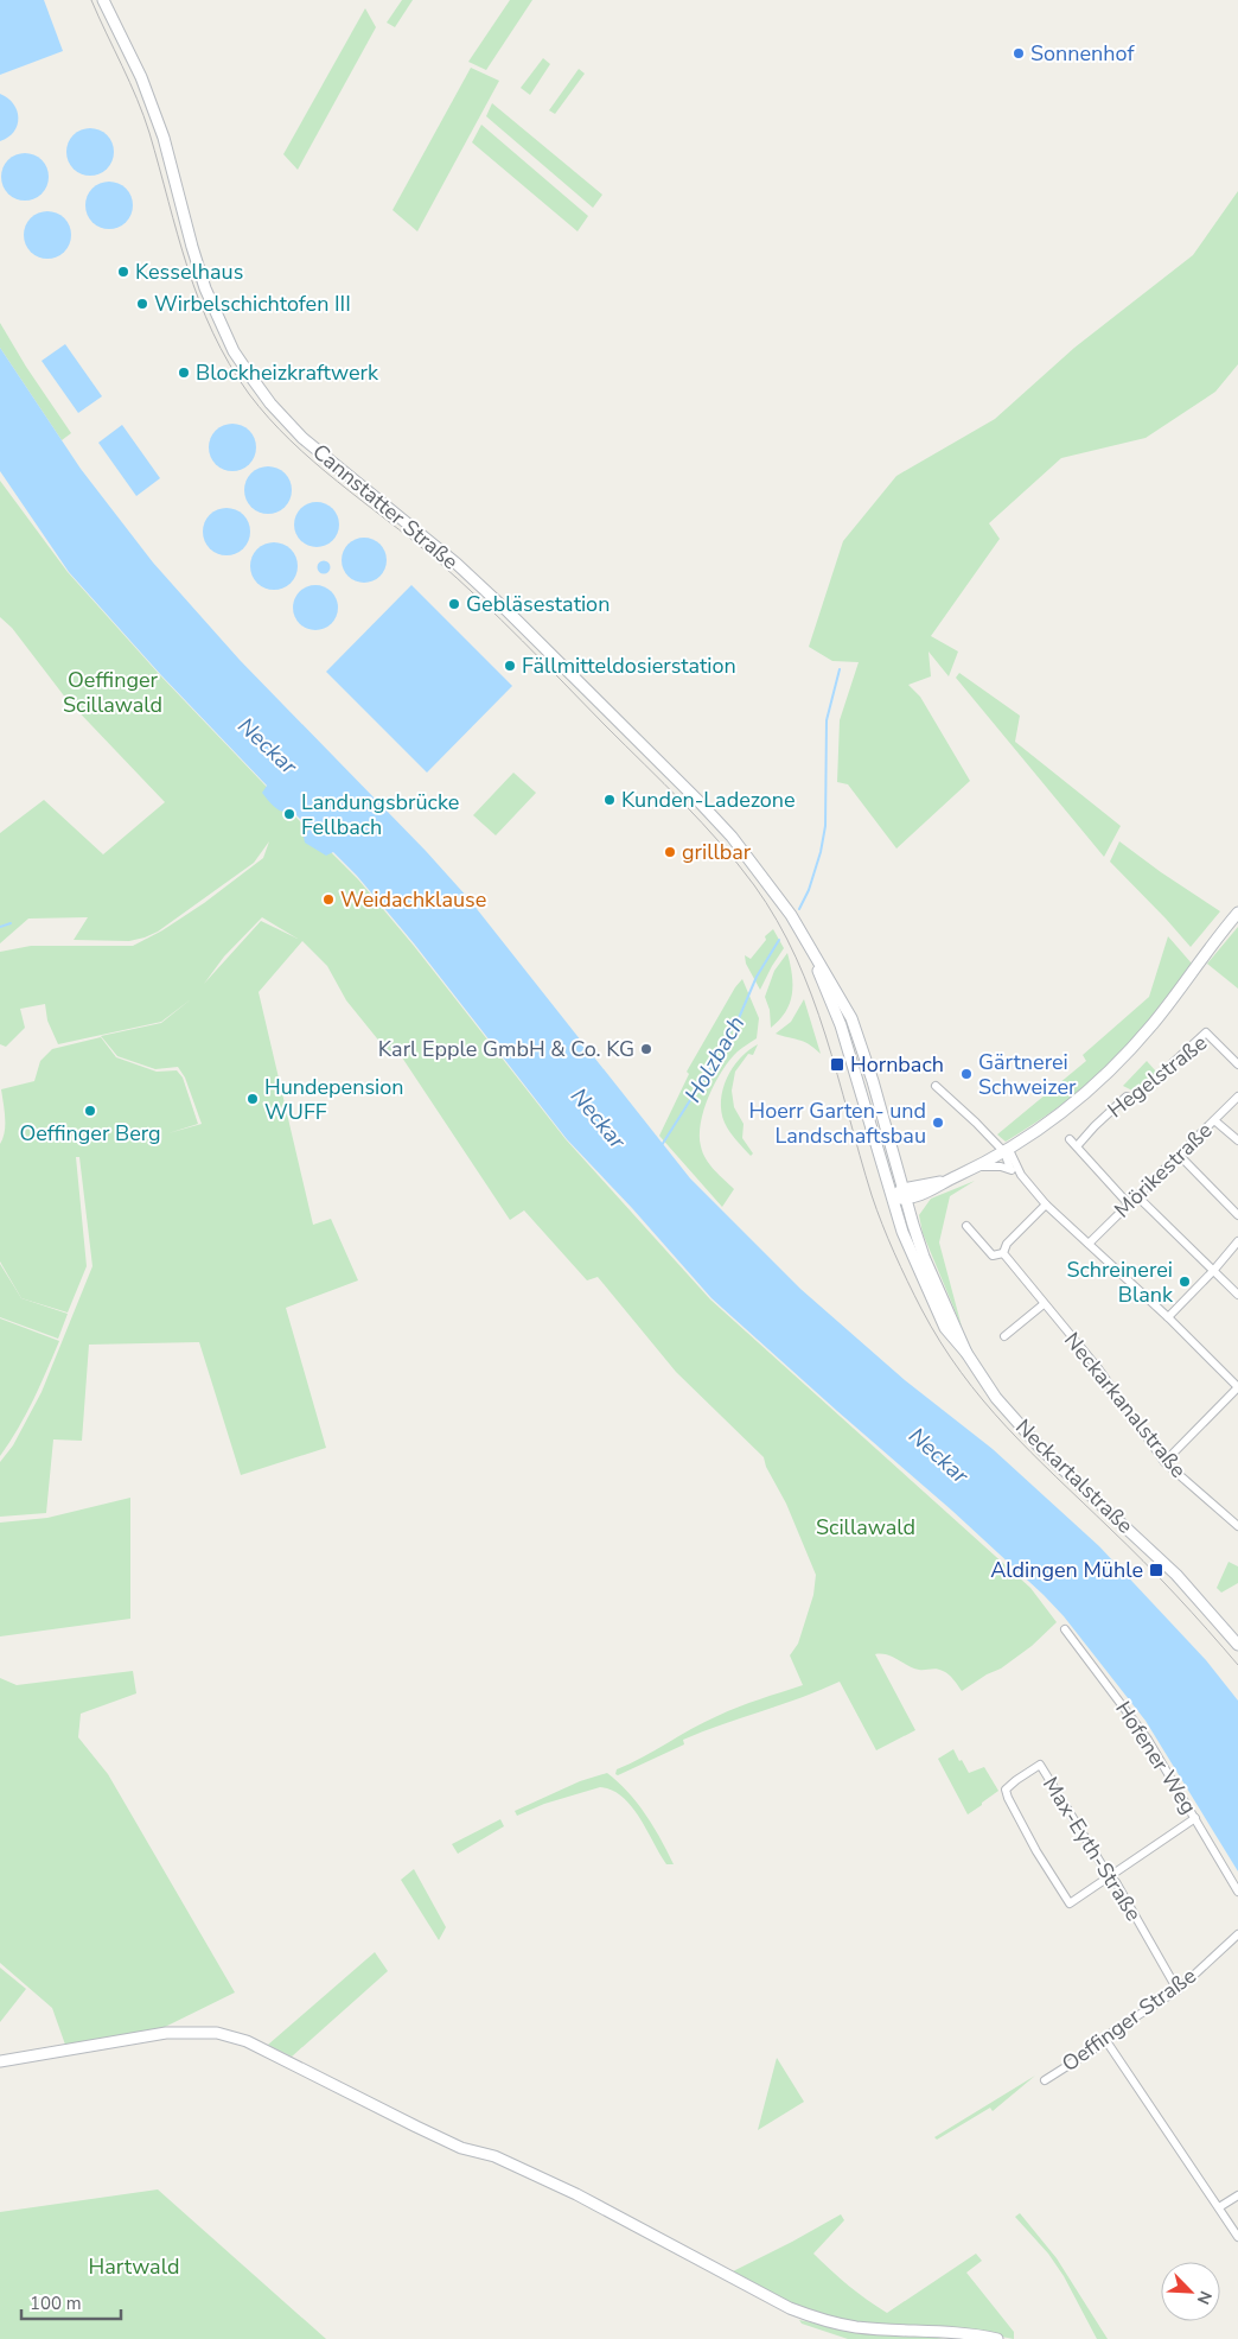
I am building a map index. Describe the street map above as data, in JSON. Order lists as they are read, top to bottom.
{
  "streets": {
    "main road": ["Cannstatter Straße", "Neckartalstraße"],
    "street": [
      "Hegelstraße",
      "Mörikestraße",
      "Neckarkanalstraße",
      "Hofener Weg",
      "Max-Eyth-Straße",
      "Oeffinger Straße"
    ]
  },
  "crossings": [
    ["Cannstatter Straße", "Neckartalstraße"],
    ["Max-Eyth-Straße", "Oeffinger Straße"]
  ],
  "water": ["Neckar", "Holzbach"],
  "parks": ["Oeffinger Scillawald", "Scillawald", "Hartwald"],
  "places": {
    "other": [
      "Sonnenhof",
      "Kesselhaus",
      "Wirbelschichtofen III",
      "Blockheizkraftwerk",
      "Gebläsestation",
      "Fällmitteldosierstation",
      "Kunden-Ladezone",
      "Landungsbrücke Fellbach",
      "grillbar",
      "Weidachklause",
      "Karl Epple GmbH & Co. KG",
      "Gärtnerei Schweizer",
      "Hundepension WUFF",
      "Oeffinger Berg",
      "Hoerr Garten- und Landschaftsbau",
      "Schreinerei Blank"
    ],
    "transit": ["Hornbach", "Aldingen Mühle"]
  },
  "scale_bar": "100 m",
  "north": "bottom right"
}
